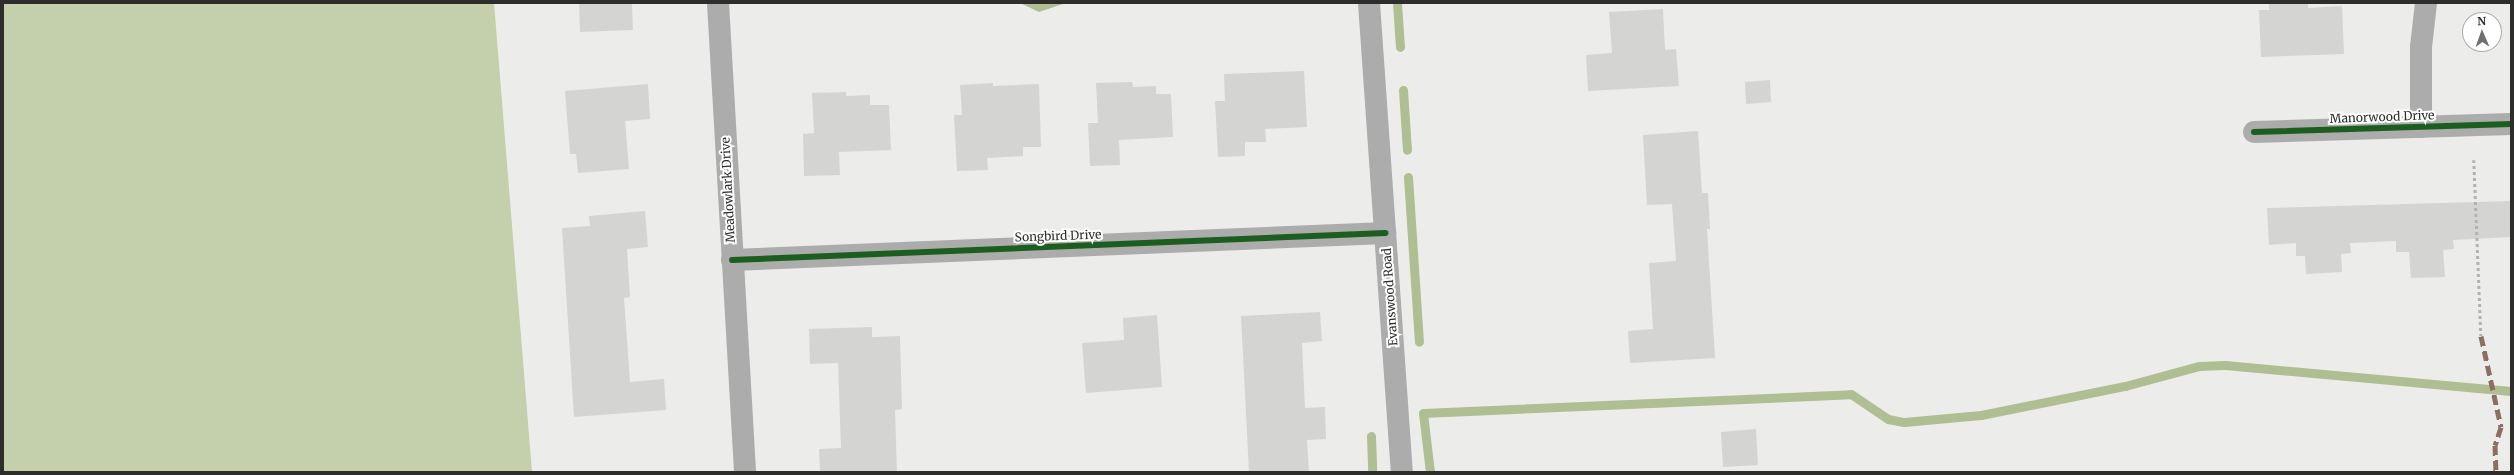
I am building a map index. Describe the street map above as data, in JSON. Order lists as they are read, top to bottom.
{
  "streets": {
    "street": [
      "Manorwood Drive",
      "Meadowlark Drive",
      "Songbird Drive",
      "Evanswood Road"
    ]
  },
  "crossings": [
    ["Meadowlark Drive", "Songbird Drive"],
    ["Songbird Drive", "Evanswood Road"]
  ],
  "north": "top"
}
